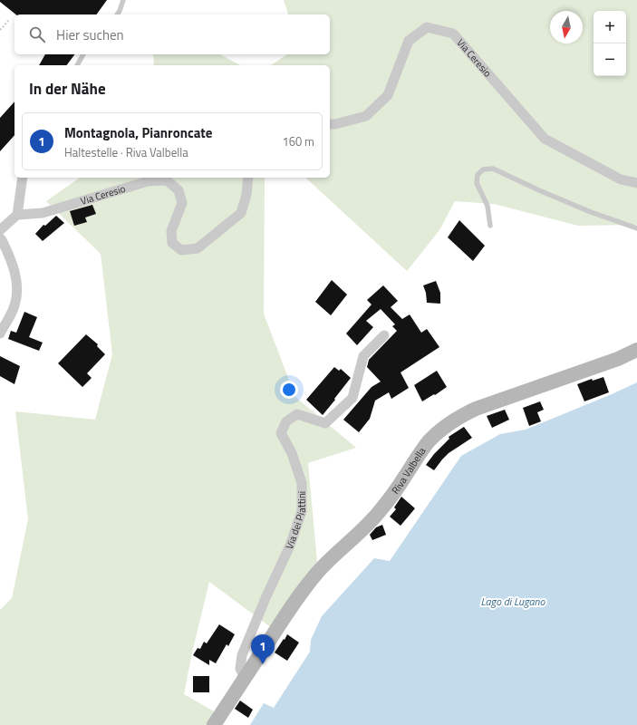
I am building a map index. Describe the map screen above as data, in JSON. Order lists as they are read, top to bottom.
{
  "streets": {
    "main road": ["Riva Valbella"],
    "street": ["Via Ceresio", "Via dei Piattini"]
  },
  "crossings": [
    ["Riva Valbella", "Via dei Piattini"]
  ],
  "water": ["Lago di Lugano"],
  "north": "bottom",
  "page": {
    "map_buttons": ["+", "−"],
    "search": "Hier suchen",
    "heading": "In der Nähe",
    "list": [
      {
        "mark": "1",
        "name": "Montagnola, Pianroncate",
        "note": "Haltestelle · Riva Valbella",
        "value": "160 m"
      }
    ],
    "pins": "1"
  }
}
